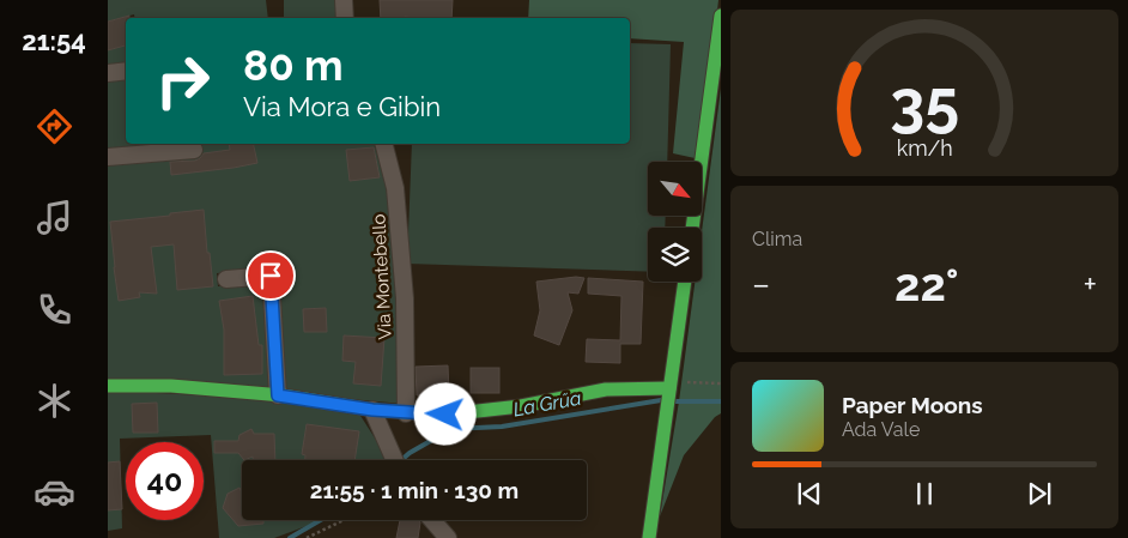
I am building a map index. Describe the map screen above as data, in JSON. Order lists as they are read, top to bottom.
{
  "streets": {
    "street": ["Via Montebello"]
  },
  "water": ["La Grűa"],
  "north": "bottom right",
  "page": {
    "tabs": "21:54",
    "turn": ["80 m", "Via Mora e Gibin"],
    "tile": "Clima",
    "heat": ["−", "22°", "+"],
    "song": ["Paper Moons", "Ada Vale"],
    "limit": "40",
    "trip": "21:55 · 1 min · 130 m",
    "gauge": ["35", "km/h"]
  }
}
